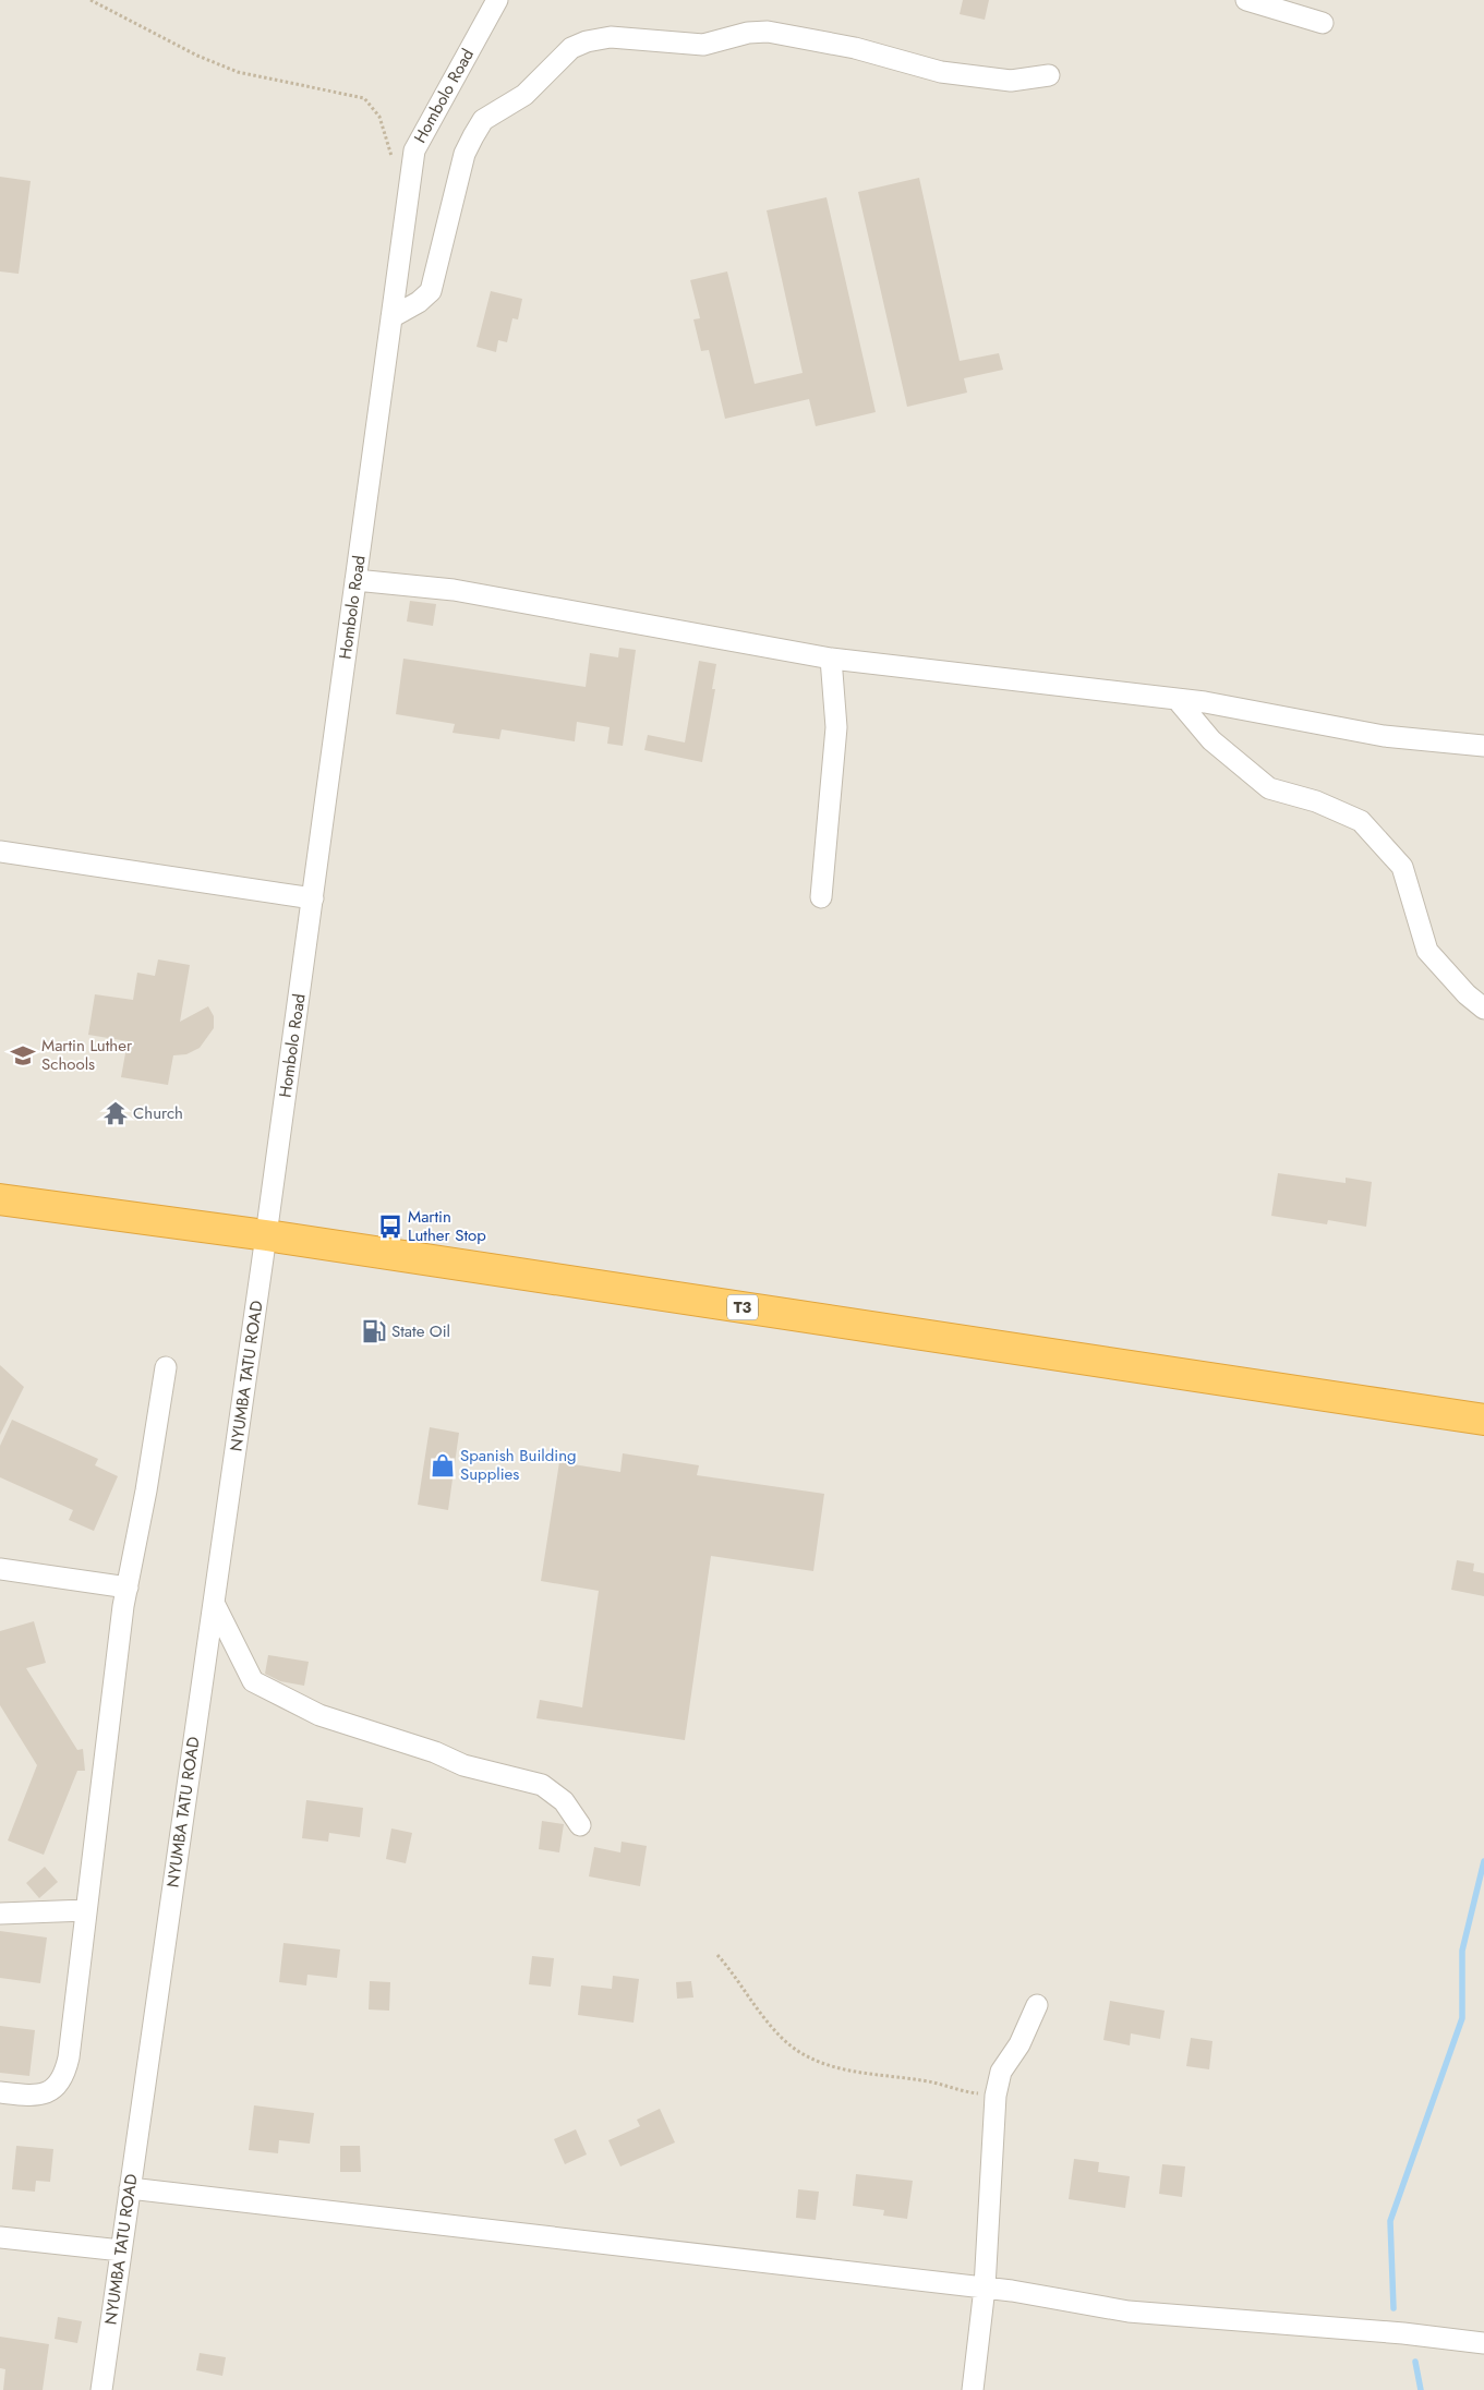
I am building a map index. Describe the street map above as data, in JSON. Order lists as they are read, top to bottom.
{
  "streets": {
    "highway": ["T3"],
    "street": ["Hombolo Road", "NYUMBA TATU ROAD"]
  },
  "crossings": [
    ["Hombolo Road", "T3"],
    ["Hombolo Road", "NYUMBA TATU ROAD"],
    ["T3", "NYUMBA TATU ROAD"]
  ],
  "places": {
    "school or university": ["Martin Luther Schools"],
    "temple": ["Church"],
    "bus stop": ["Martin Luther Stop"],
    "fuel station": ["State Oil"],
    "shop": ["Spanish Building Supplies"]
  }
}
